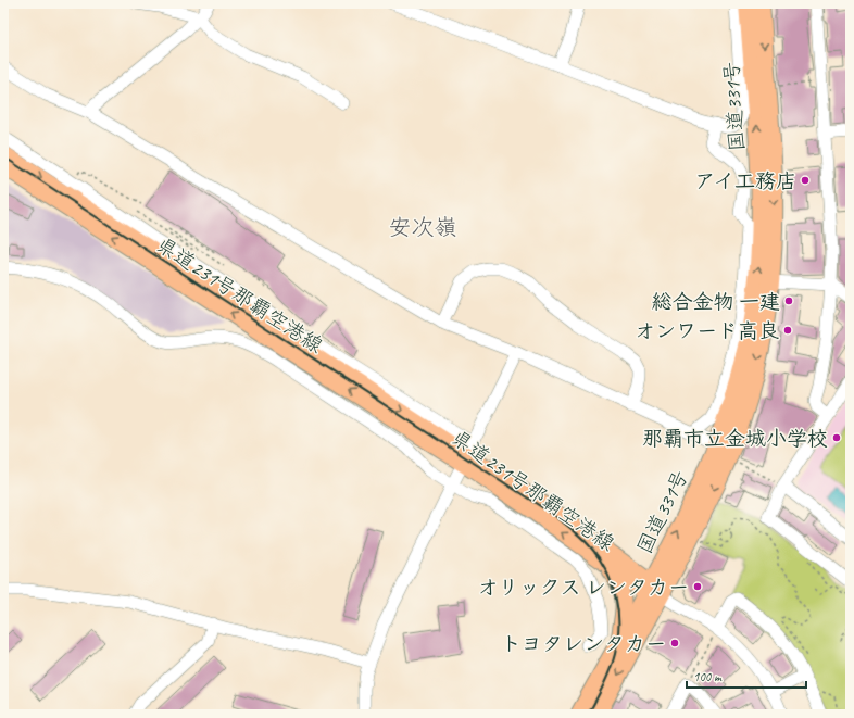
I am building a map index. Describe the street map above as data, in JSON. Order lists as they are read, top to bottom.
{
  "streets": {
    "highway": ["国道331号"],
    "main road": ["県道231号那覇空港線"]
  },
  "crossings": [
    ["国道331号", "県道231号那覇空港線"]
  ],
  "districts": ["安次嶺"],
  "places": [
    "アイ工務店",
    "総合金物 一建",
    "オンワード高良",
    "那覇市立金城小学校",
    "オリックス レンタカー",
    "トヨタレンタカー"
  ],
  "scale_bar": "100 m"
}
